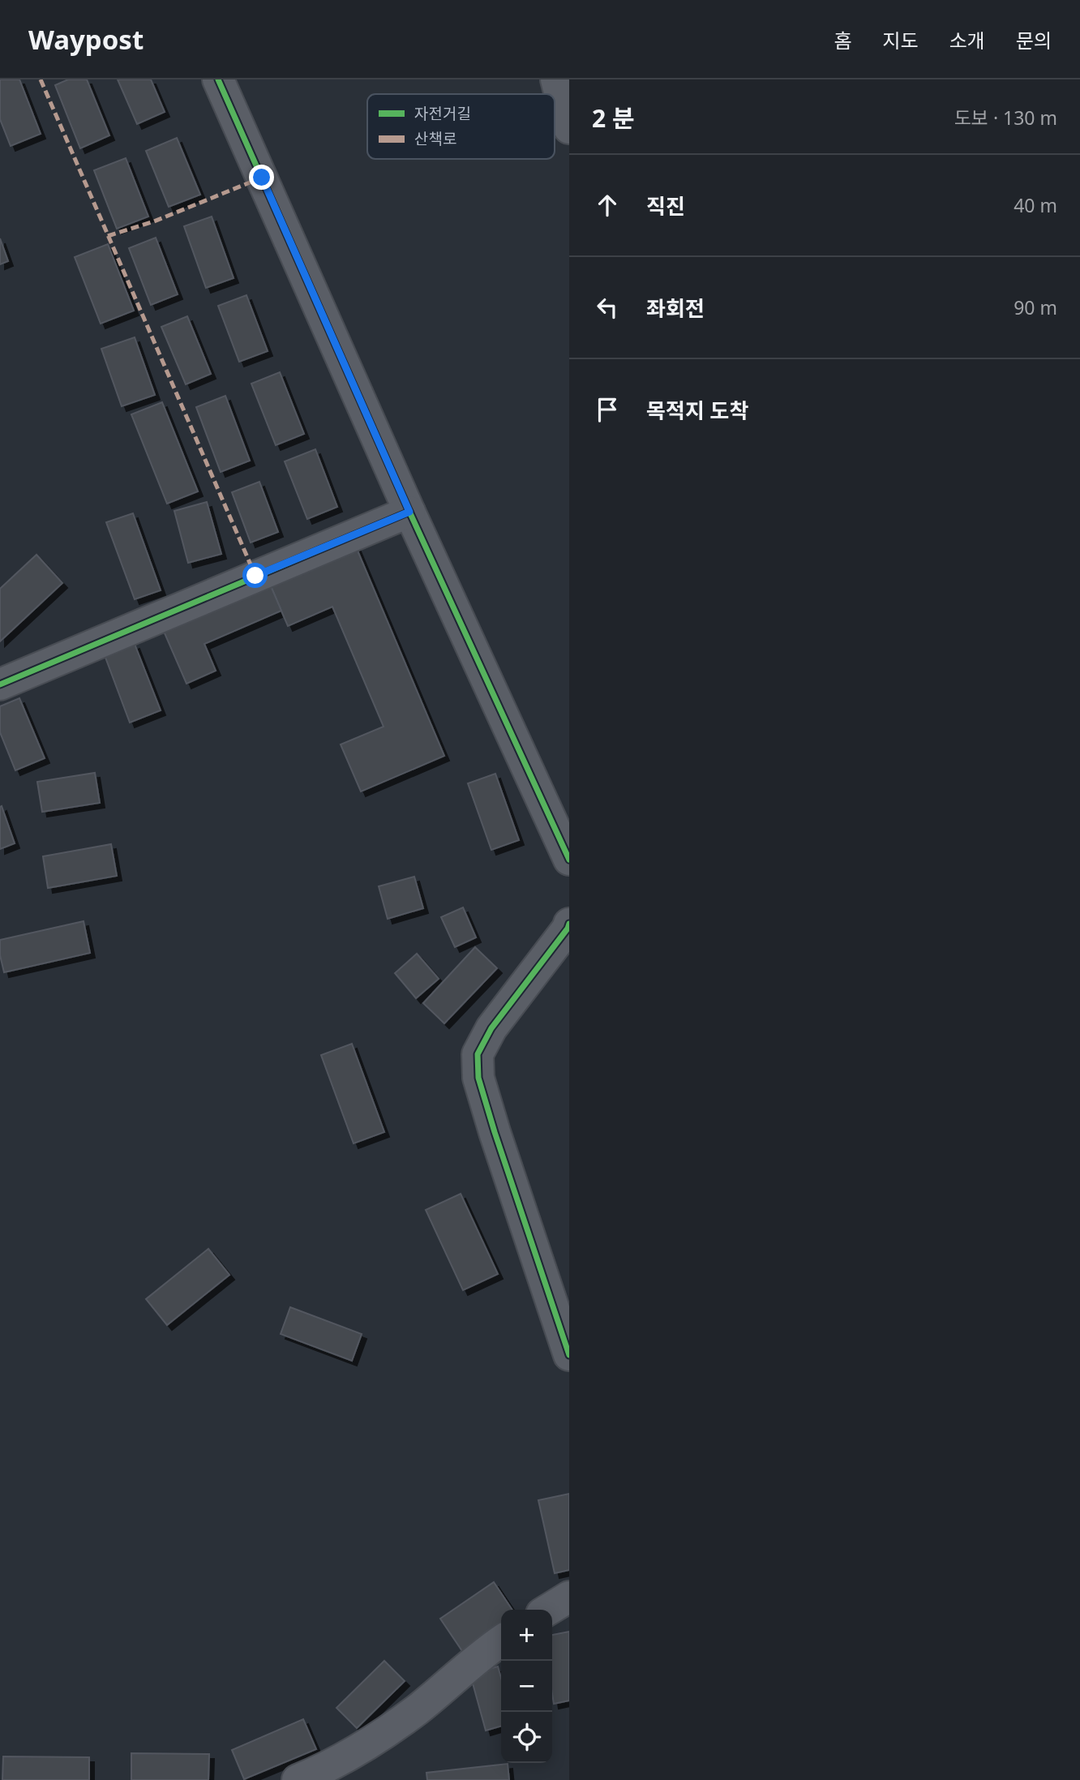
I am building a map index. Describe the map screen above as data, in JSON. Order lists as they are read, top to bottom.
{
  "legend": ["자전거길", "산책로"],
  "page": {
    "header": "Waypost",
    "nav": [
      "홈",
      "지도",
      "소개",
      "문의"
    ],
    "heading": ["2 분", "도보 · 130 m"],
    "list": [
      ["직진", "40 m"],
      ["좌회전", "90 m"],
      "목적지 도착"
    ],
    "map_buttons": ["+", "−"]
  }
}
